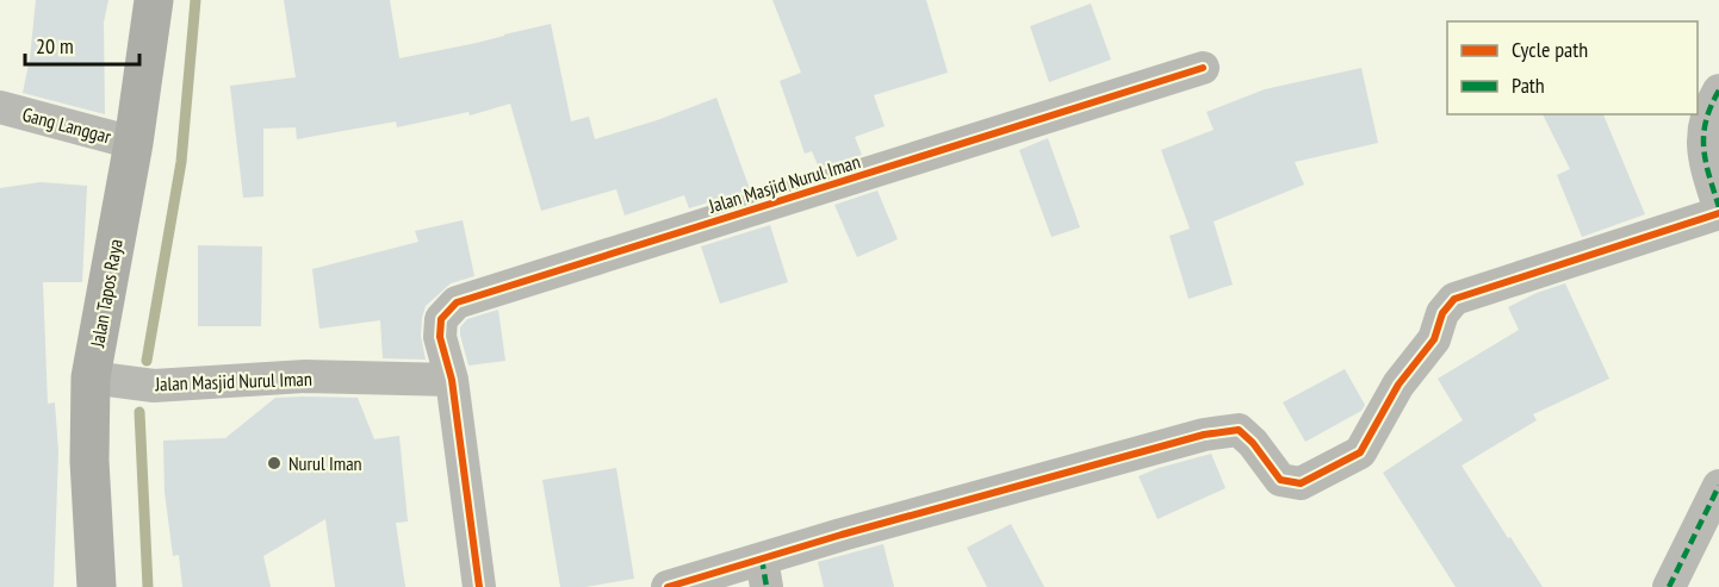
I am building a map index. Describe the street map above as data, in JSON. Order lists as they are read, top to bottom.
{
  "streets": {
    "main road": ["Jalan Tapos Raya"],
    "street": ["Gang Langgar", "Jalan Masjid Nurul Iman"]
  },
  "crossings": [
    ["Gang Langgar", "Jalan Tapos Raya"],
    ["Jalan Masjid Nurul Iman", "Jalan Tapos Raya"]
  ],
  "places": ["Nurul Iman"],
  "legend": ["Cycle path", "Path"],
  "scale_bar": "20 m"
}
